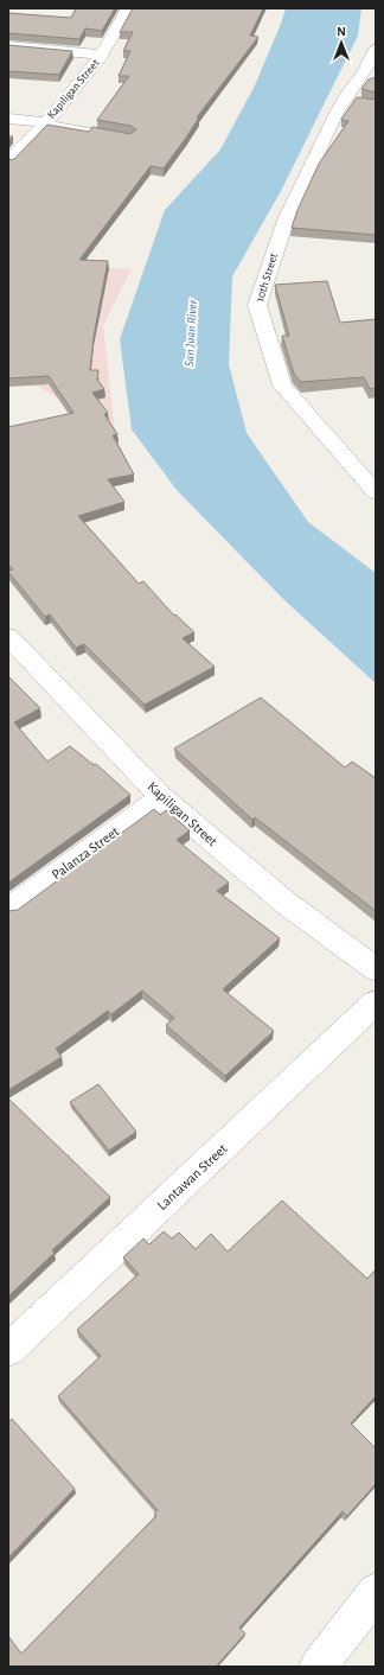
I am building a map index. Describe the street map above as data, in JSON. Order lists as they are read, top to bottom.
{
  "streets": {
    "street": [
      "Kapiligan Street",
      "10th Street",
      "Palanza Street",
      "Lantawan Street"
    ]
  },
  "crossings": [
    ["Kapiligan Street", "Palanza Street"]
  ],
  "water": ["San Juan River"],
  "north": "top"
}
